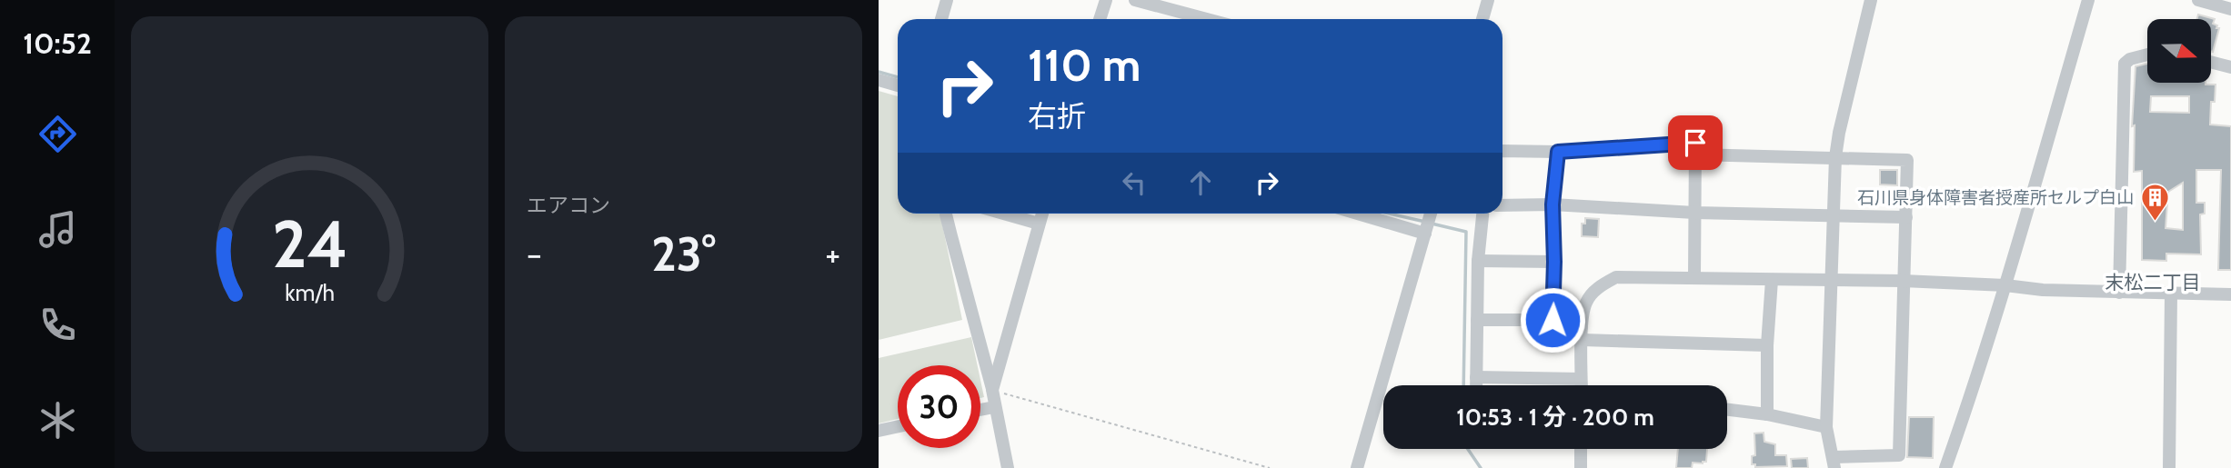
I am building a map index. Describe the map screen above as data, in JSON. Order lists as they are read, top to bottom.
{
  "districts": ["末松二丁目"],
  "places": {
    "building": ["石川県身体障害者授産所セルプ白山"]
  },
  "north": "right",
  "page": {
    "tabs": "10:52",
    "tile": "エアコン",
    "turn": ["110 m", "右折"],
    "heat": ["−", "23°", "+"],
    "limit": "30",
    "trip": "10:53 · 1 分 · 200 m",
    "gauge": ["24", "km/h"]
  }
}
